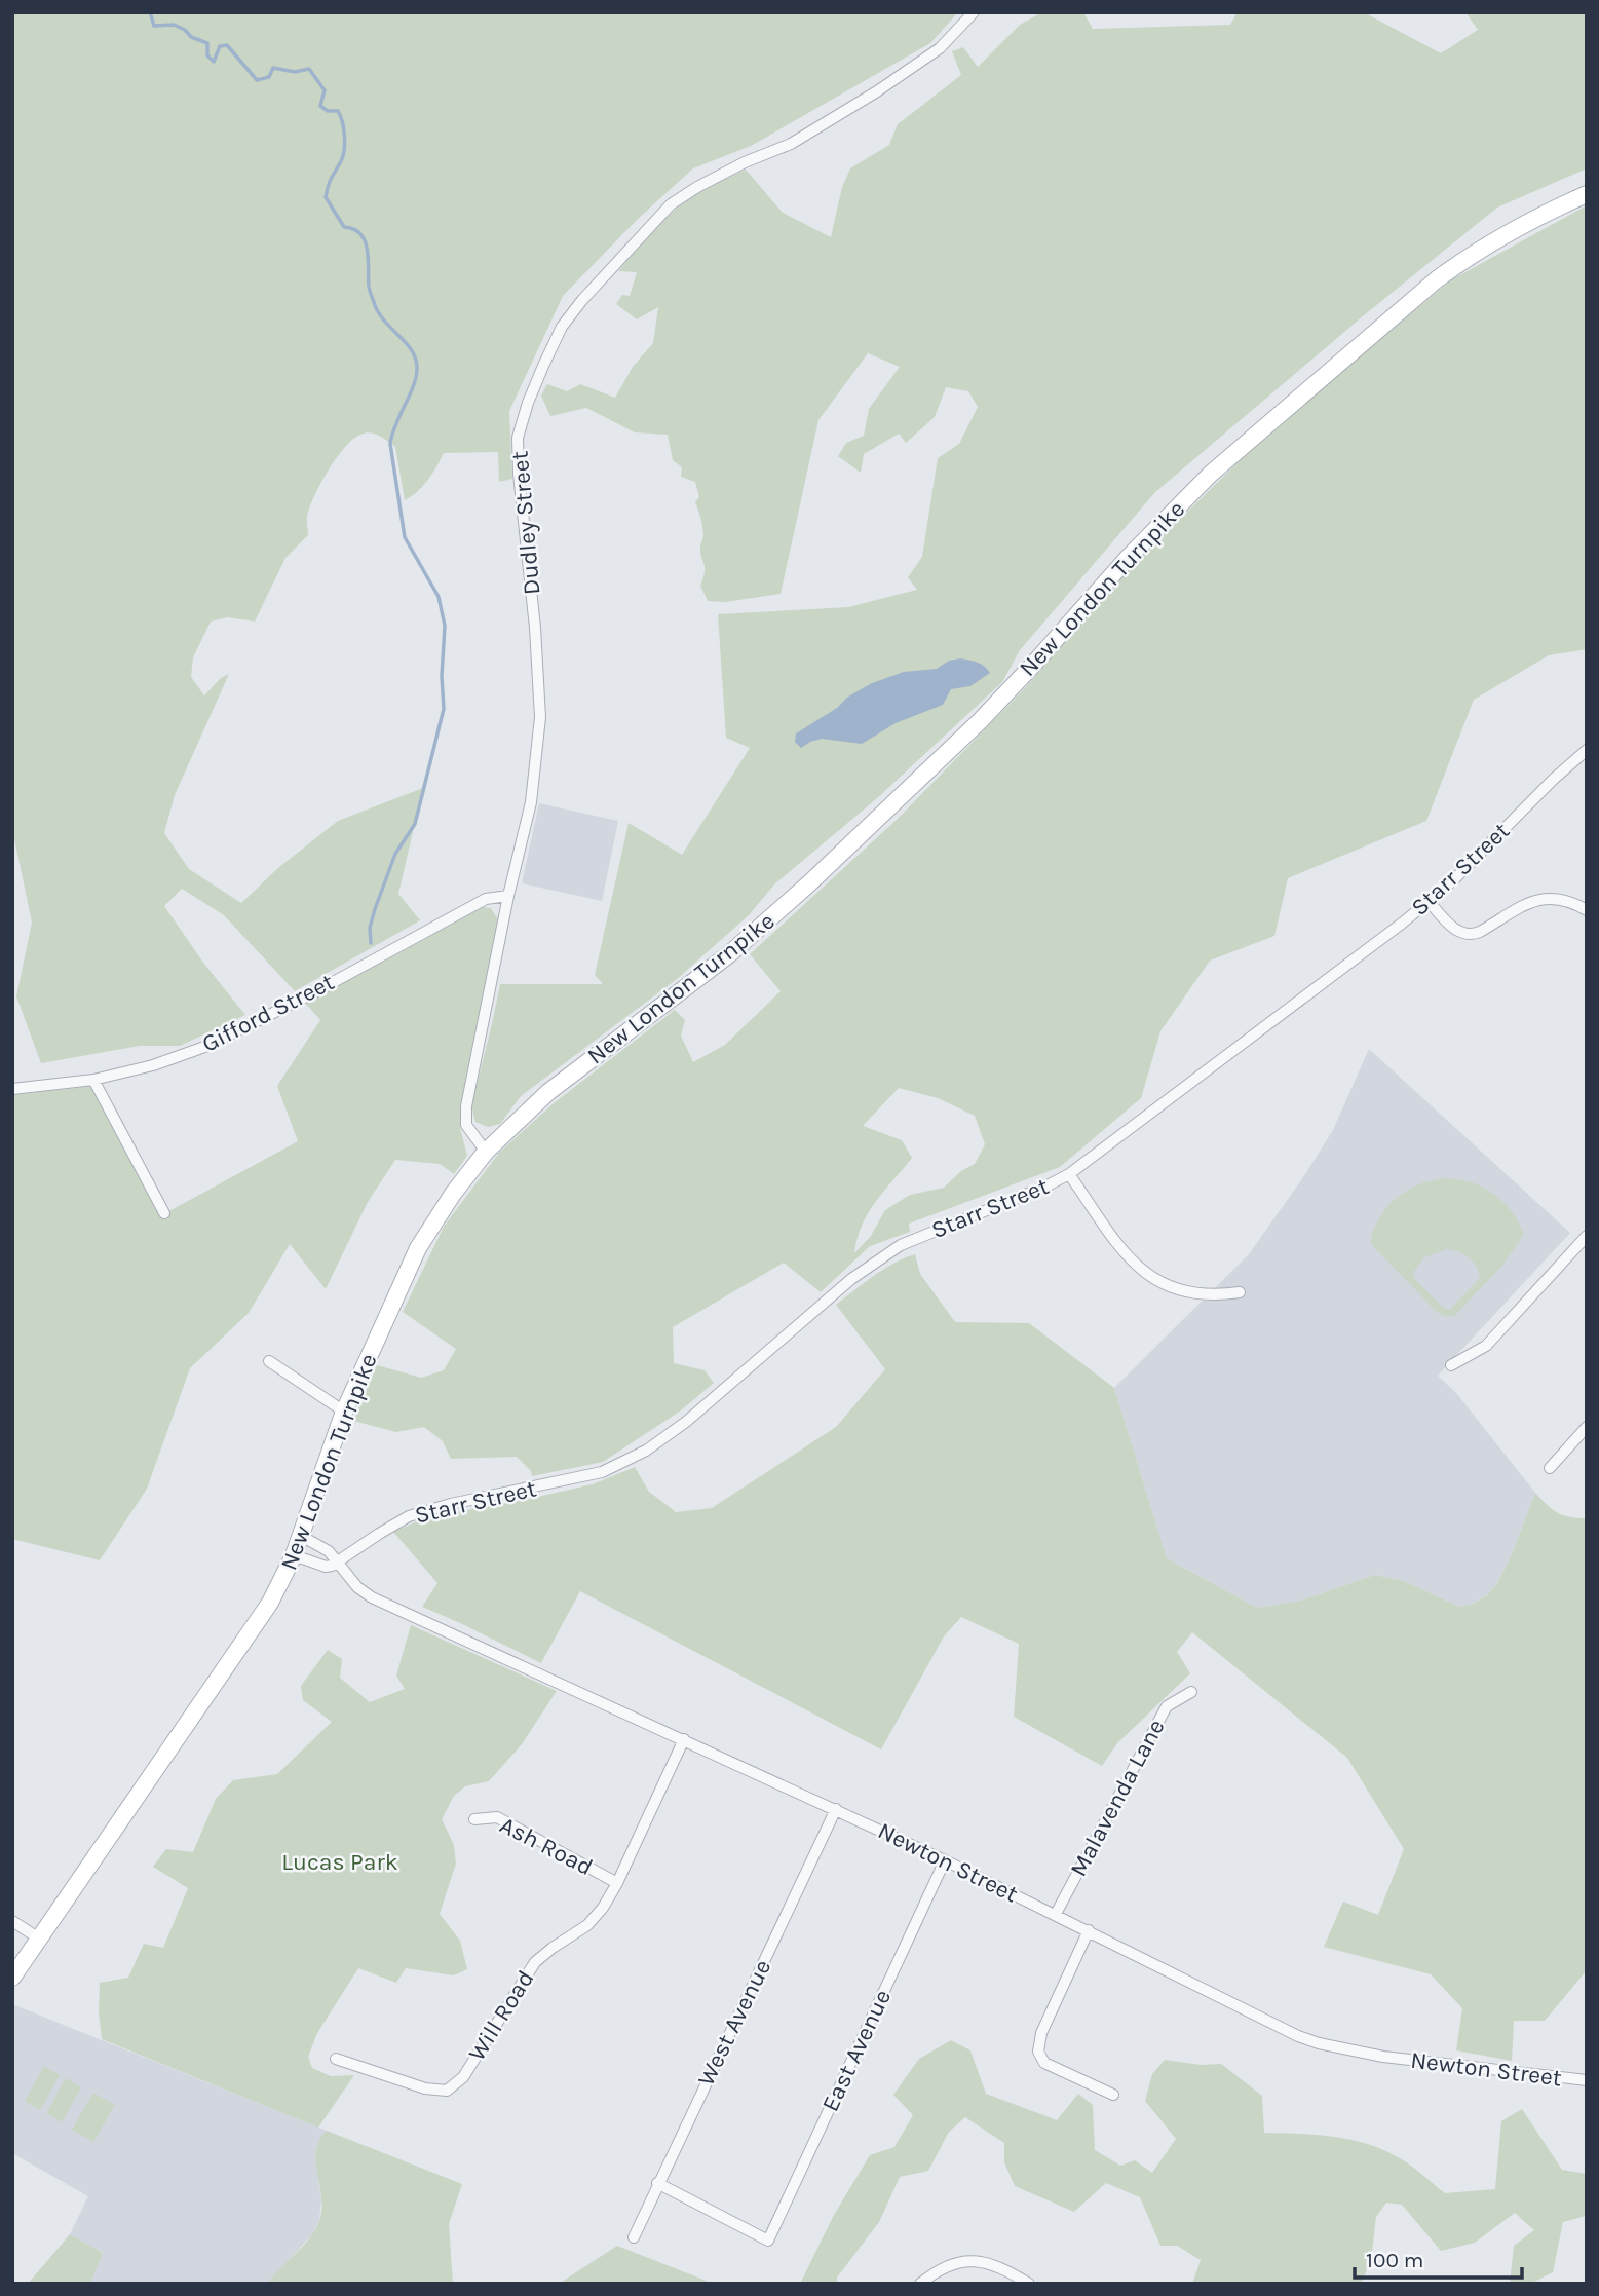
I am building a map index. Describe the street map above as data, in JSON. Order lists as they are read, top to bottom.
{
  "streets": {
    "main road": ["New London Turnpike"],
    "street": [
      "Dudley Street",
      "Starr Street",
      "Gifford Street",
      "Malavenda Lane",
      "Ash Road",
      "Newton Street",
      "Will Road",
      "West Avenue",
      "East Avenue"
    ]
  },
  "crossings": [
    ["Dudley Street", "New London Turnpike"],
    ["Dudley Street", "Gifford Street"],
    ["Starr Street", "Newton Street"],
    ["Malavenda Lane", "Newton Street"],
    ["Ash Road", "Will Road"],
    ["Newton Street", "Will Road"],
    ["Newton Street", "West Avenue"],
    ["Newton Street", "East Avenue"],
    ["West Avenue", "East Avenue"]
  ],
  "parks": ["Lucas Park"],
  "scale_bar": "100 m"
}
